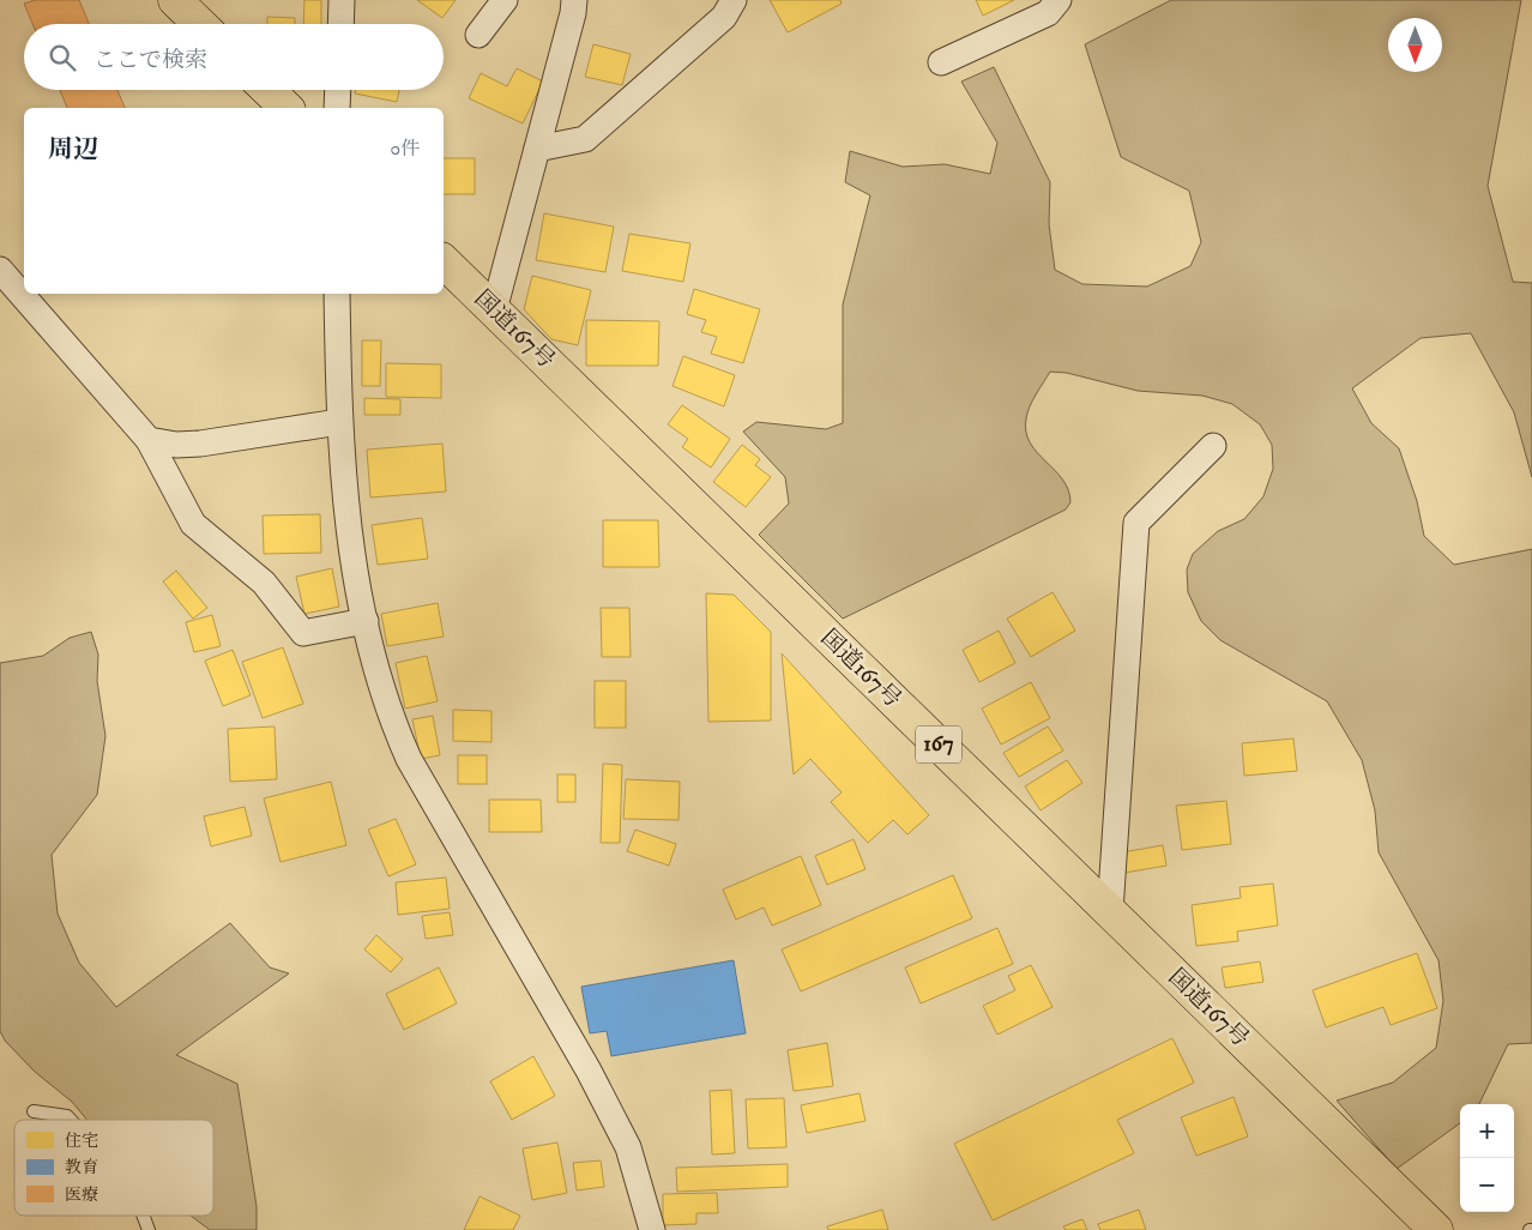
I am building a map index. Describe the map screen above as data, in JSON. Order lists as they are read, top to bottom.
{
  "streets": {
    "highway": ["国道167号", "167"]
  },
  "legend": ["住宅", "教育", "医療"],
  "north": "bottom",
  "page": {
    "search": "ここで検索",
    "heading": ["周辺", "0件"],
    "map_buttons": ["+", "−"]
  }
}
